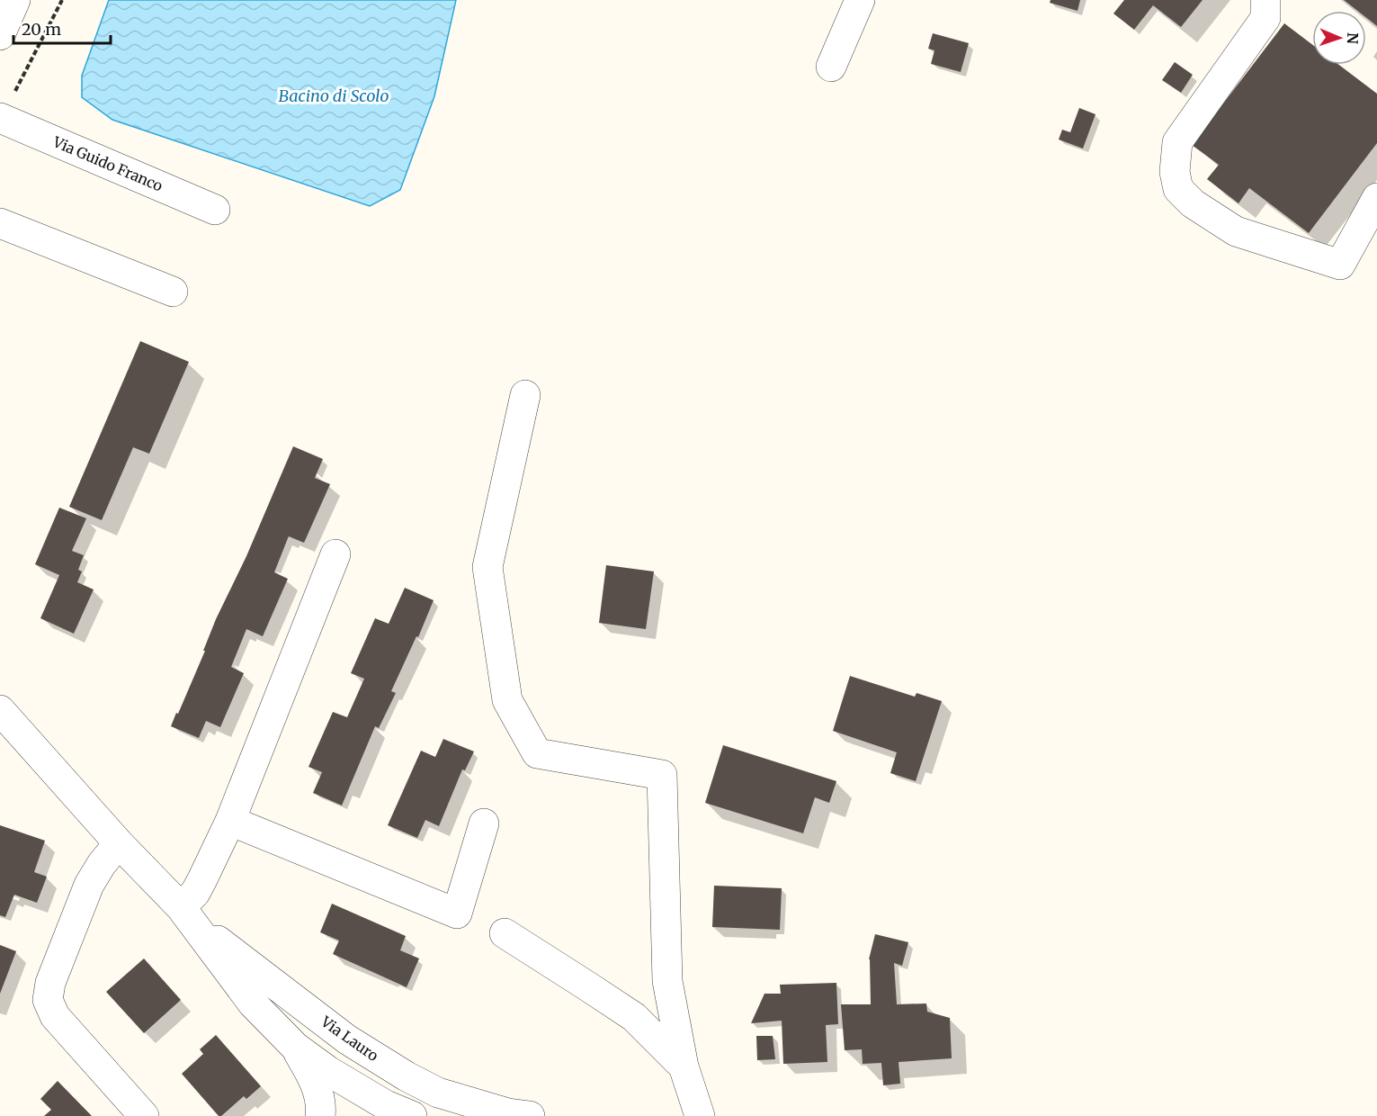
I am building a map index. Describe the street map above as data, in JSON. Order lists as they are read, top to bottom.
{
  "streets": {
    "street": ["Via Guido Franco", "Via Lauro"]
  },
  "water": ["Bacino di Scolo"],
  "scale_bar": "20 m",
  "north": "right"
}
